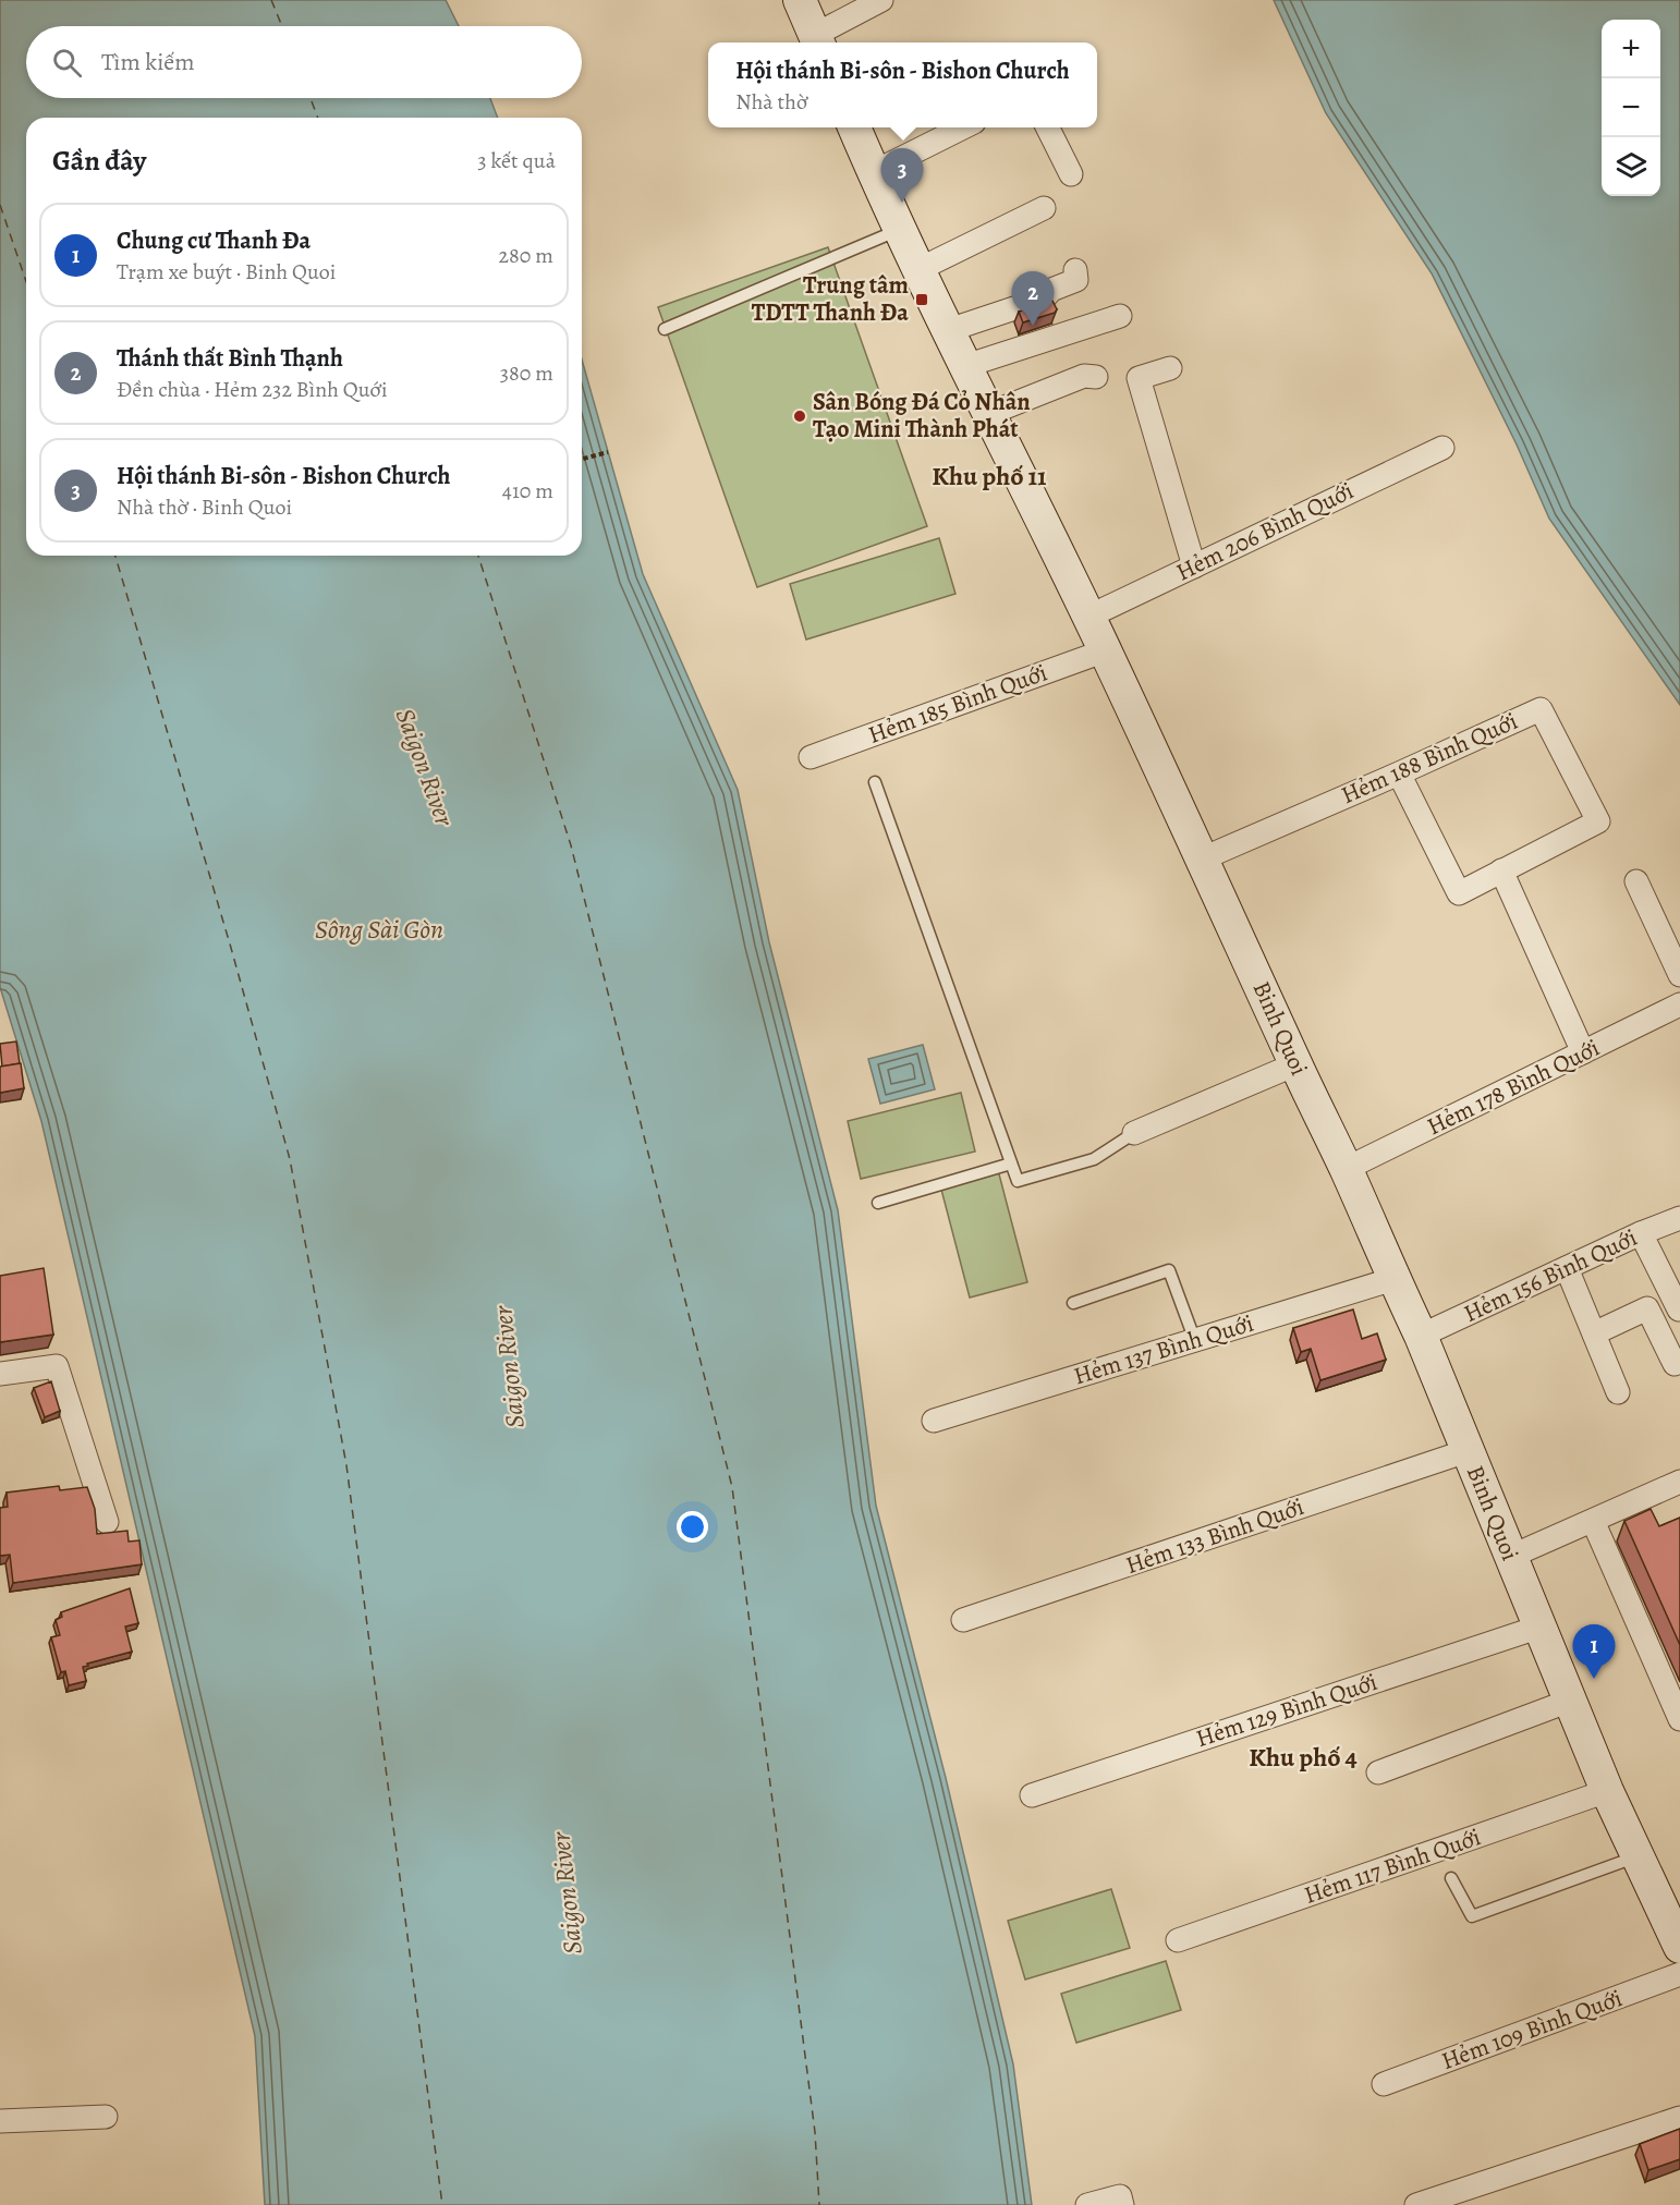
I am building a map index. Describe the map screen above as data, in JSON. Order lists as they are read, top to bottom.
{
  "streets": {
    "main road": ["Binh Quoi"],
    "street": [
      "Hẻm 206 Bình Quới",
      "Hẻm 185 Bình Quới",
      "Hẻm 188 Bình Quới",
      "Hẻm 178 Bình Quới",
      "Hẻm 156 Bình Quới",
      "Hẻm 137 Bình Quới",
      "Hẻm 133 Bình Quới",
      "Hẻm 129 Bình Quới",
      "Hẻm 117 Bình Quới",
      "Hẻm 109 Bình Quới"
    ]
  },
  "crossings": [
    ["Hẻm 206 Bình Quới", "Binh Quoi"],
    ["Hẻm 185 Bình Quới", "Binh Quoi"],
    ["Hẻm 188 Bình Quới", "Binh Quoi"],
    ["Binh Quoi", "Hẻm 178 Bình Quới"],
    ["Binh Quoi", "Hẻm 156 Bình Quới"],
    ["Binh Quoi", "Hẻm 137 Bình Quới"],
    ["Binh Quoi", "Hẻm 133 Bình Quới"],
    ["Binh Quoi", "Hẻm 129 Bình Quới"],
    ["Binh Quoi", "Hẻm 117 Bình Quới"]
  ],
  "districts": ["Khu phố 11", "Khu phố 4"],
  "water": ["Saigon River", "Sông Sài Gòn"],
  "places": {
    "transit": ["Trung tâm TDTT Thanh Đa"],
    "other": ["Sân Bóng Đá Cỏ Nhân Tạo Mini Thành Phát"]
  },
  "page": {
    "map_buttons": ["+", "−"],
    "search": "Tìm kiếm",
    "popup": ["Hội thánh Bi-sôn - Bishon Church", "Nhà thờ"],
    "heading": ["Gần đây", "3 kết quả"],
    "pins": ["3", "2", "1"],
    "list": [
      {
        "mark": "1",
        "name": "Chung cư Thanh Đa",
        "note": "Trạm xe buýt · Binh Quoi",
        "value": "280 m"
      },
      {
        "mark": "2",
        "name": "Thánh thất Bình Thạnh",
        "note": "Đền chùa · Hẻm 232 Bình Quới",
        "value": "380 m"
      },
      {
        "mark": "3",
        "name": "Hội thánh Bi-sôn - Bishon Church",
        "note": "Nhà thờ · Binh Quoi",
        "value": "410 m"
      }
    ]
  }
}
